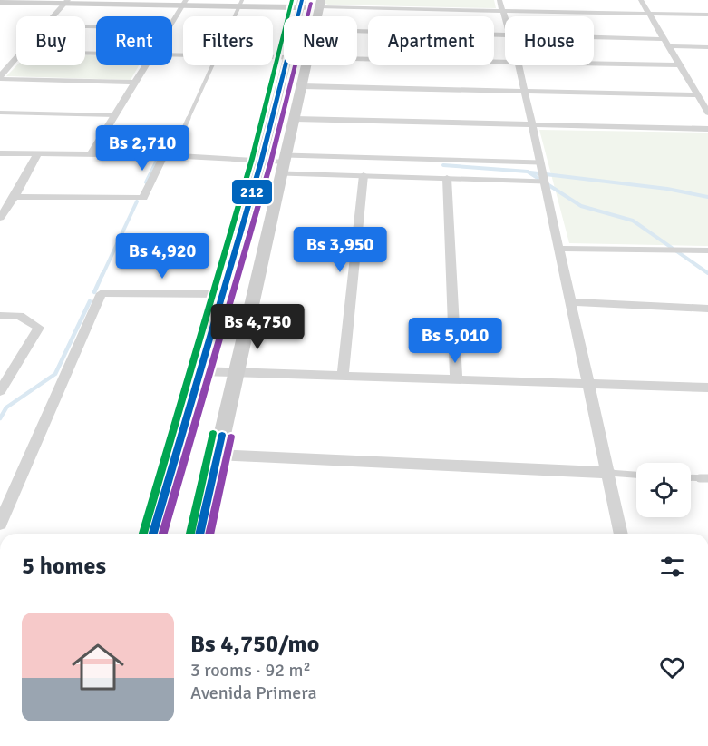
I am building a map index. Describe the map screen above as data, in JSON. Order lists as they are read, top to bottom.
{
  "lines": ["transit line 212"],
  "page": {
    "chip": [
      "Buy",
      "Rent",
      "Filters",
      "New",
      "Apartment",
      "House"
    ],
    "price": [
      "Bs 2,710",
      "Bs 3,950",
      "Bs 4,920",
      "Bs 4,750",
      "Bs 5,010"
    ],
    "heading": "5 homes",
    "list": [
      {
        "name": "Bs 4,750/mo",
        "note": "3 rooms · 92 m² · Avenida Primera"
      }
    ]
  }
}
